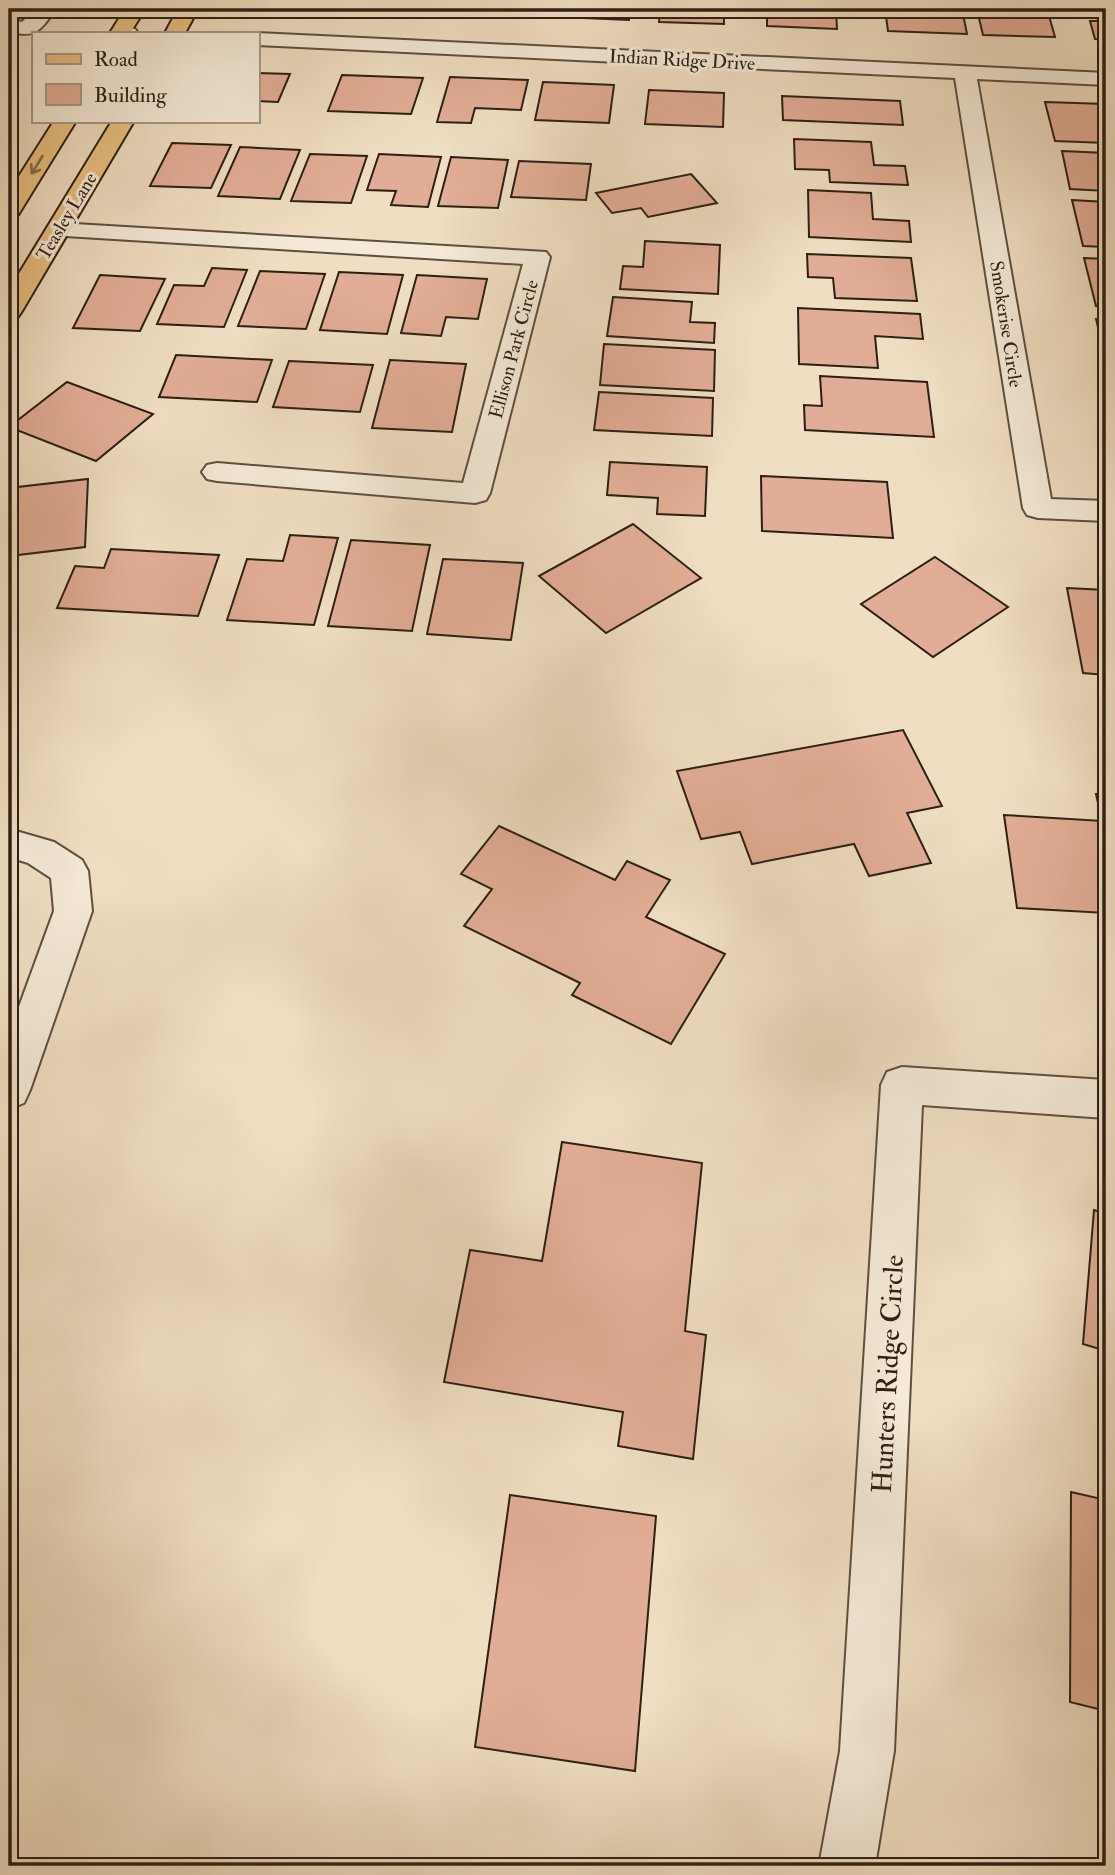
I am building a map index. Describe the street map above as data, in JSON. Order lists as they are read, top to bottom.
{
  "streets": {
    "main road": ["Teasley Lane"],
    "street": [
      "Indian Ridge Drive",
      "Smokerise Circle",
      "Ellison Park Circle",
      "Hunters Ridge Circle"
    ]
  },
  "crossings": [
    ["Indian Ridge Drive", "Smokerise Circle"],
    ["Teasley Lane", "Ellison Park Circle"]
  ],
  "legend": ["Road", "Building"]
}
